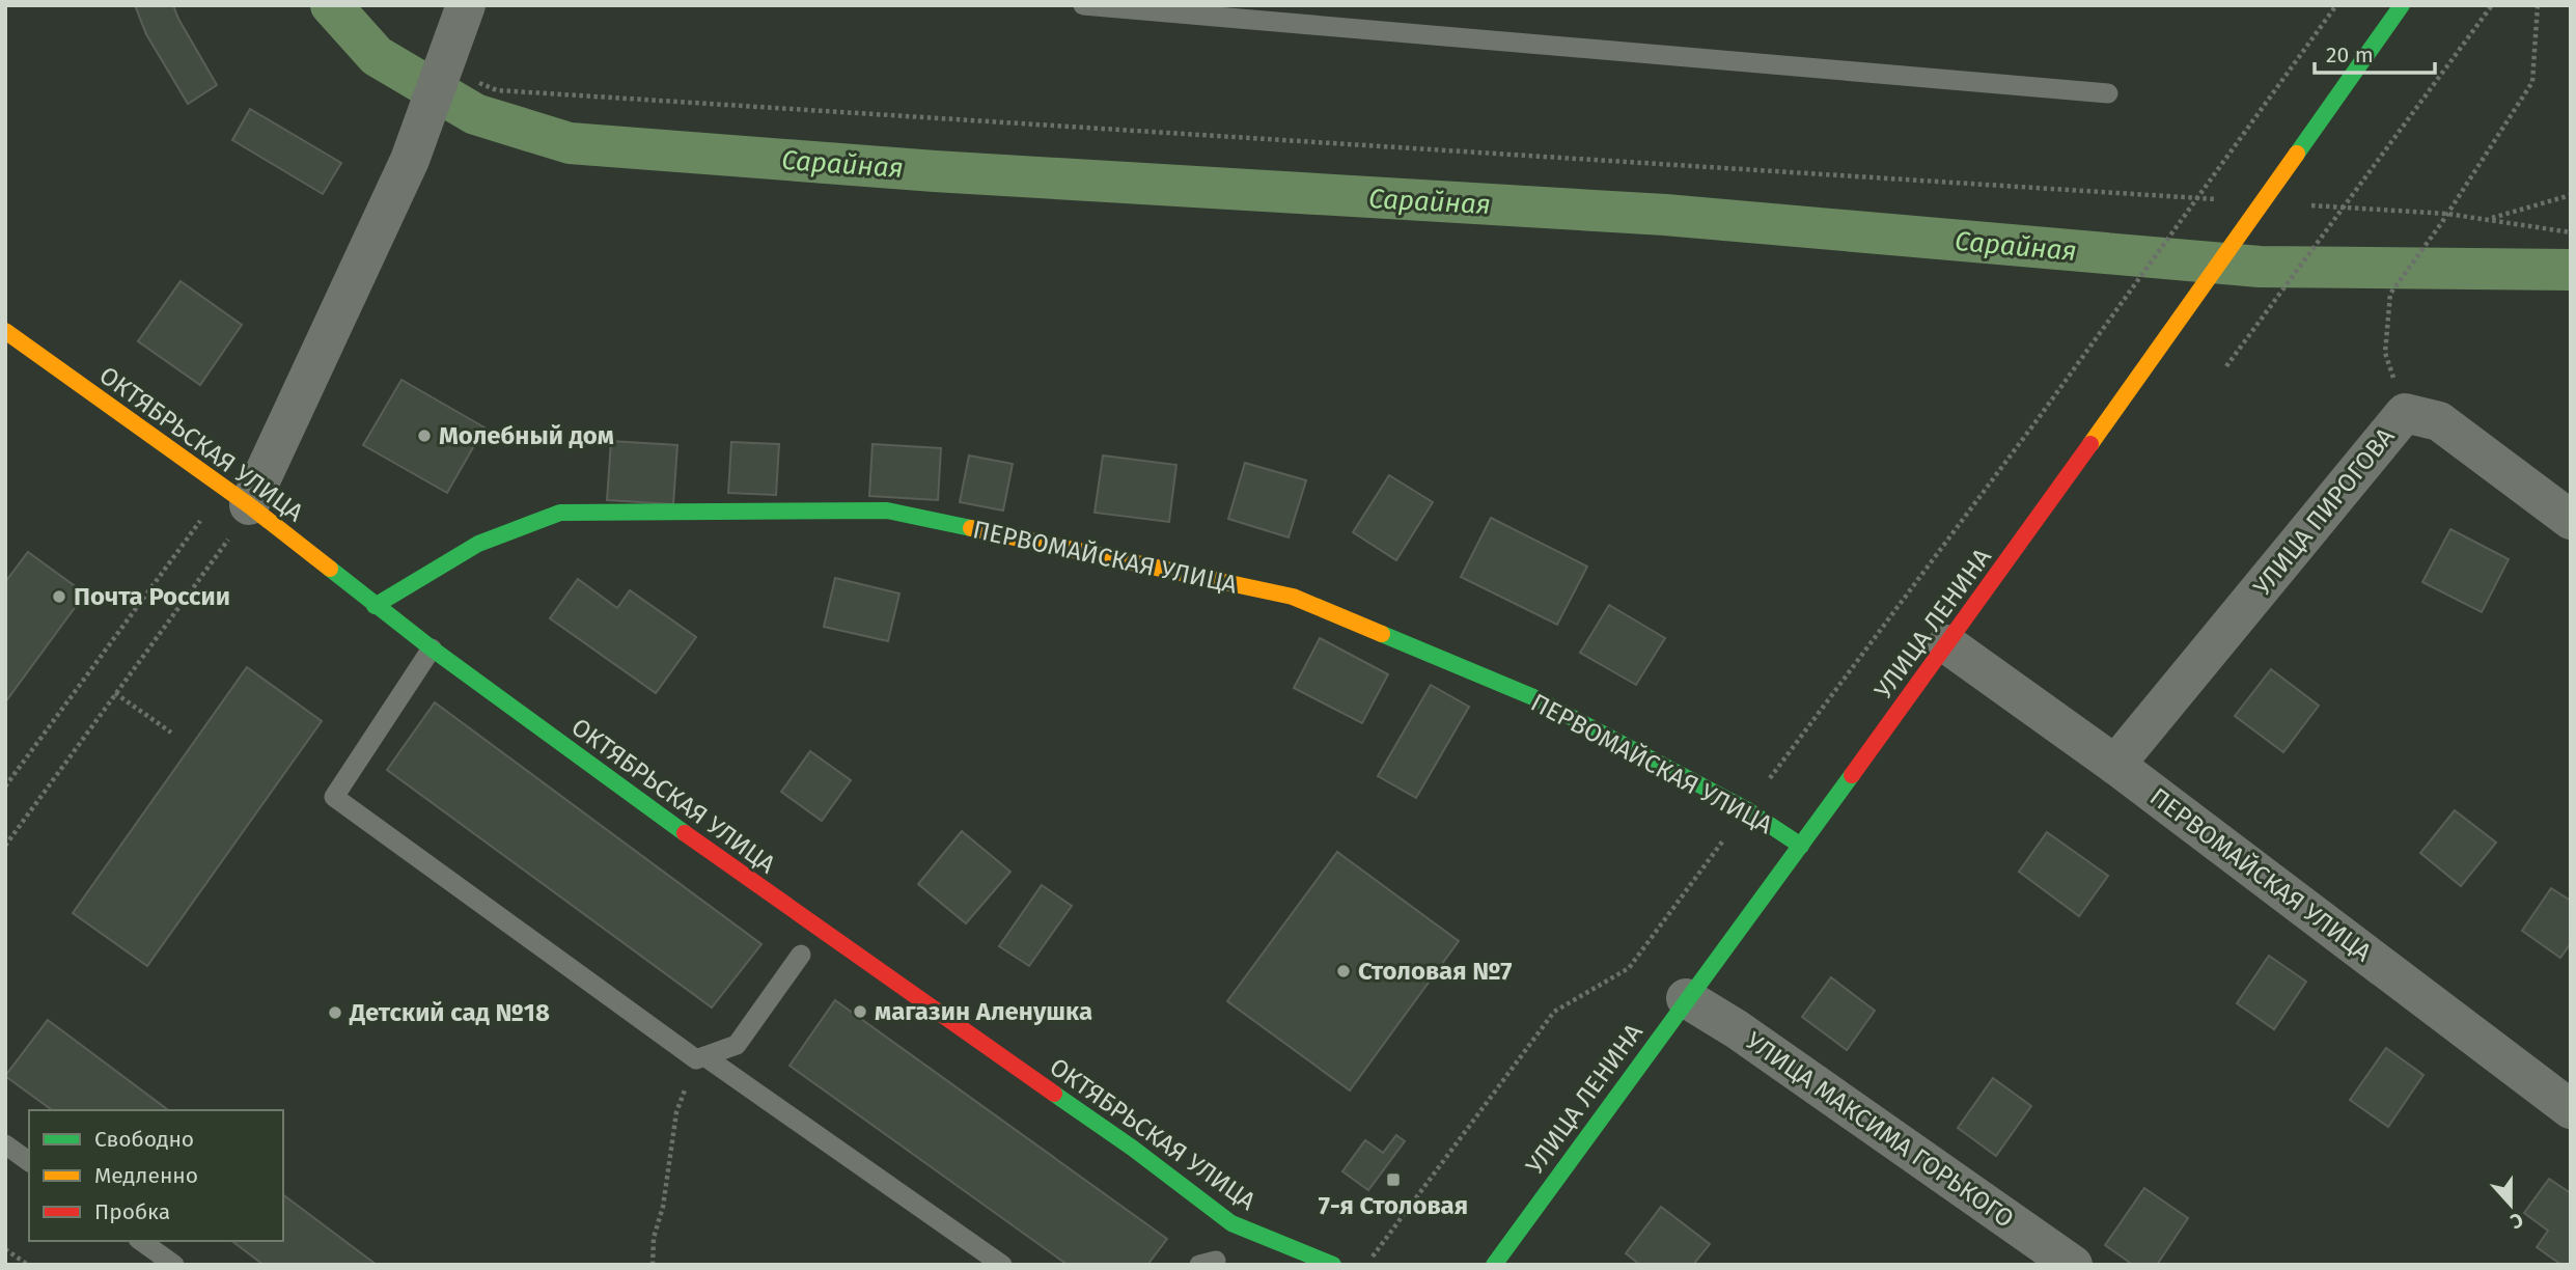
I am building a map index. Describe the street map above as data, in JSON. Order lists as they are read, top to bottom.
{
  "streets": {
    "street": [
      "ОКТЯБРЬСКАЯ УЛИЦА",
      "УЛИЦА ПИРОГОВА",
      "ПЕРВОМАЙСКАЯ УЛИЦА",
      "УЛИЦА ЛЕНИНА",
      "УЛИЦА МАКСИМА ГОРЬКОГО"
    ]
  },
  "crossings": [
    ["ОКТЯБРЬСКАЯ УЛИЦА", "ПЕРВОМАЙСКАЯ УЛИЦА"],
    ["УЛИЦА ПИРОГОВА", "ПЕРВОМАЙСКАЯ УЛИЦА"],
    ["ПЕРВОМАЙСКАЯ УЛИЦА", "УЛИЦА ЛЕНИНА"],
    ["УЛИЦА ЛЕНИНА", "УЛИЦА МАКСИМА ГОРЬКОГО"]
  ],
  "water": ["Сарайная"],
  "places": {
    "other": [
      "Молебный дом",
      "Почта России",
      "Столовая №7",
      "магазин Аленушка",
      "Детский сад №18"
    ],
    "transit": ["7-я Столовая"]
  },
  "legend": ["Свободно", "Медленно", "Пробка"],
  "scale_bar": "20 m",
  "north": "bottom"
}
